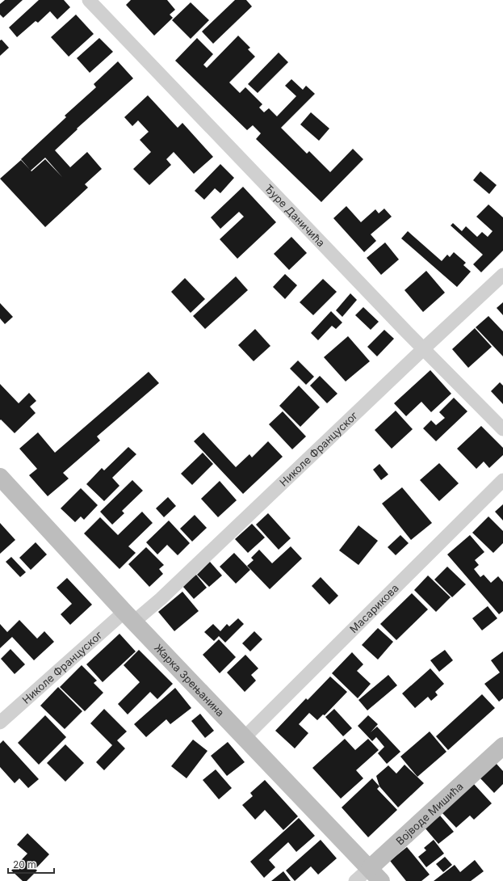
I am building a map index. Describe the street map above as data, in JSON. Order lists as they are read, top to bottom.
{
  "streets": {
    "street": [
      "Ђуре Даничића",
      "Николе Француског",
      "Масарикова",
      "Жарка Зрењанина",
      "Војводе Мишића"
    ]
  },
  "crossings": [
    ["Ђуре Даничића", "Николе Француског"],
    ["Николе Француског", "Жарка Зрењанина"],
    ["Масарикова", "Жарка Зрењанина"],
    ["Жарка Зрењанина", "Војводе Мишића"]
  ],
  "scale_bar": "20 m"
}
